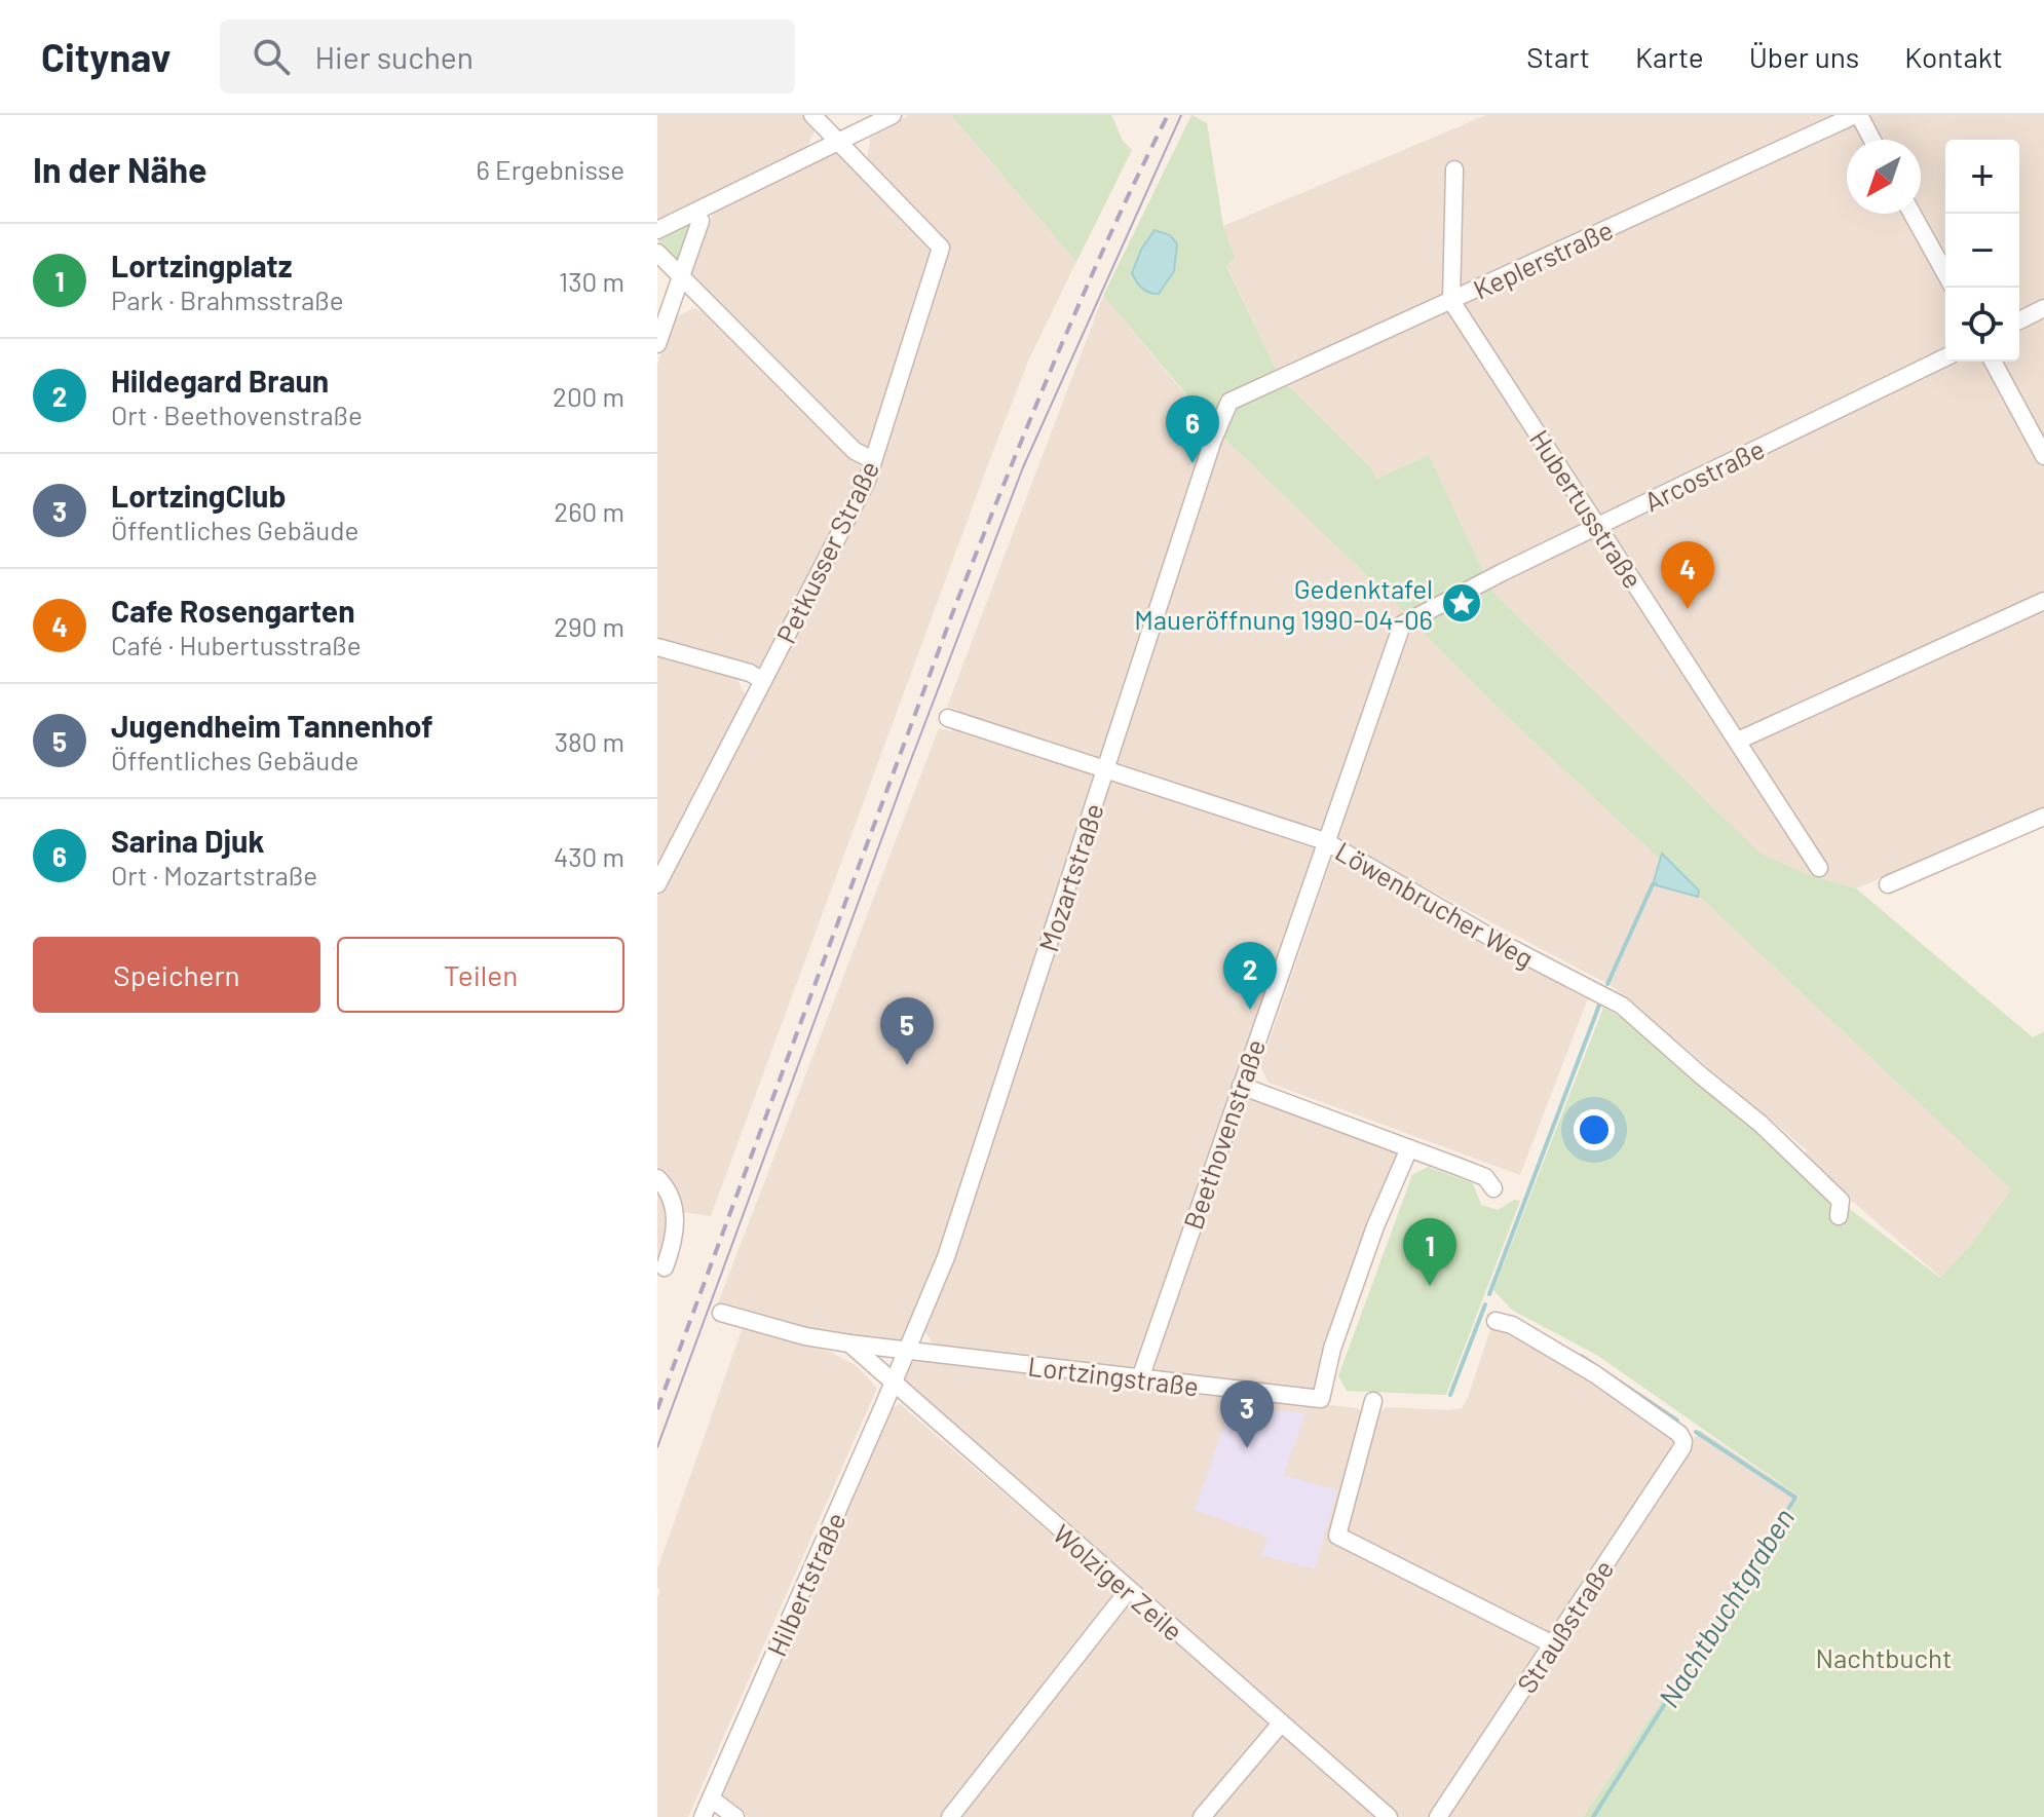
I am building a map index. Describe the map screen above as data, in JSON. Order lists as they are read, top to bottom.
{
  "streets": {
    "street": [
      "Keplerstraße",
      "Arcostraße",
      "Hubertusstraße",
      "Petkusser Straße",
      "Mozartstraße",
      "Löwenbrucher Weg",
      "Beethovenstraße",
      "Lortzingstraße",
      "Wolziger Zeile",
      "Hilbertstraße",
      "Straußstraße"
    ]
  },
  "crossings": [
    ["Keplerstraße", "Hubertusstraße"],
    ["Keplerstraße", "Mozartstraße"],
    ["Arcostraße", "Hubertusstraße"],
    ["Arcostraße", "Beethovenstraße"],
    ["Mozartstraße", "Löwenbrucher Weg"],
    ["Mozartstraße", "Lortzingstraße"],
    ["Mozartstraße", "Hilbertstraße"],
    ["Löwenbrucher Weg", "Beethovenstraße"],
    ["Beethovenstraße", "Lortzingstraße"],
    ["Lortzingstraße", "Hilbertstraße"],
    ["Wolziger Zeile", "Hilbertstraße"]
  ],
  "water": ["Nachtbuchtgraben"],
  "parks": ["Nachtbucht"],
  "places": {
    "place": ["Gedenktafel Maueröffnung 1990-04-06"]
  },
  "north": "bottom left",
  "page": {
    "header": "Citynav",
    "search": "Hier suchen",
    "nav": [
      "Start",
      "Karte",
      "Über uns",
      "Kontakt"
    ],
    "heading": ["In der Nähe", "6 Ergebnisse"],
    "map_buttons": ["+", "−"],
    "list": [
      {
        "mark": "1",
        "name": "Lortzingplatz",
        "note": "Park · Brahmsstraße",
        "value": "130 m"
      },
      {
        "mark": "2",
        "name": "Hildegard Braun",
        "note": "Ort · Beethovenstraße",
        "value": "200 m"
      },
      {
        "mark": "3",
        "name": "LortzingClub",
        "note": "Öffentliches Gebäude",
        "value": "260 m"
      },
      {
        "mark": "4",
        "name": "Cafe Rosengarten",
        "note": "Café · Hubertusstraße",
        "value": "290 m"
      },
      {
        "mark": "5",
        "name": "Jugendheim Tannenhof",
        "note": "Öffentliches Gebäude",
        "value": "380 m"
      },
      {
        "mark": "6",
        "name": "Sarina Djuk",
        "note": "Ort · Mozartstraße",
        "value": "430 m"
      }
    ],
    "pins": [
      "6",
      "4",
      "2",
      "5",
      "1",
      "3"
    ],
    "buttons": ["Speichern", "Teilen"]
  }
}
